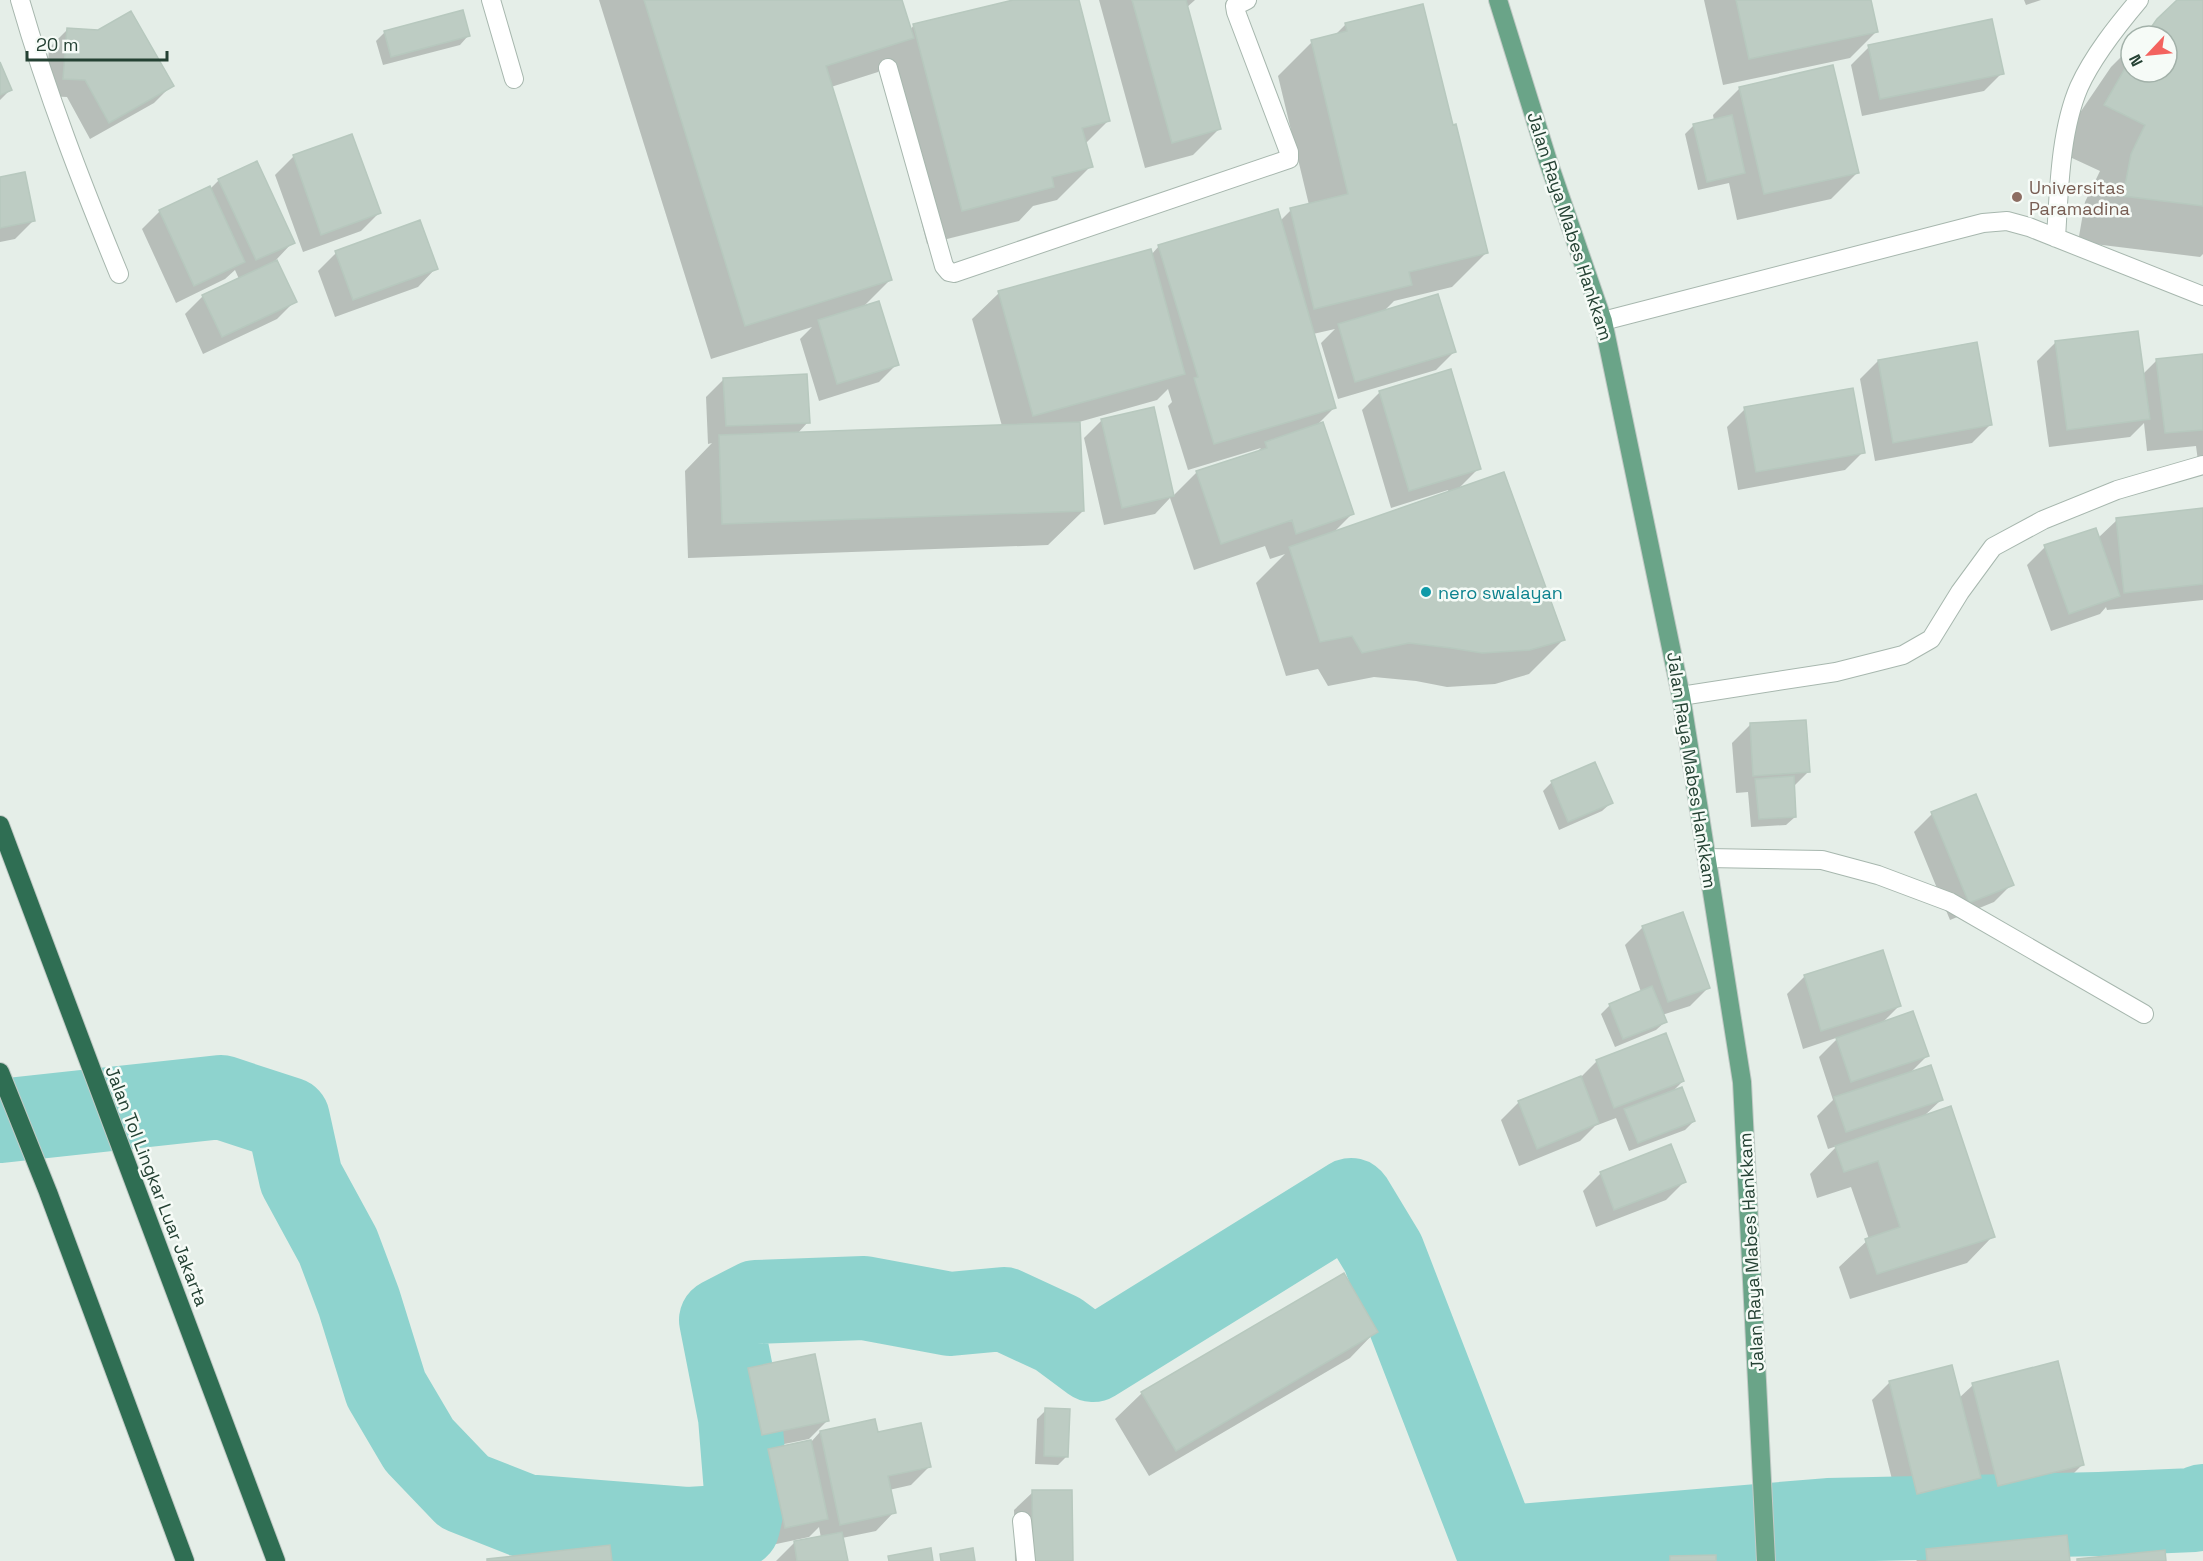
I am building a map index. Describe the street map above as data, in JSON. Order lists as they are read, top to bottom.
{
  "streets": {
    "highway": ["Jalan Tol Lingkar Luar Jakarta"],
    "main road": ["Jalan Raya Mabes Hankkam"]
  },
  "places": ["Universitas Paramadina", "nero swalayan"],
  "scale_bar": "20 m",
  "north": "bottom left"
}
